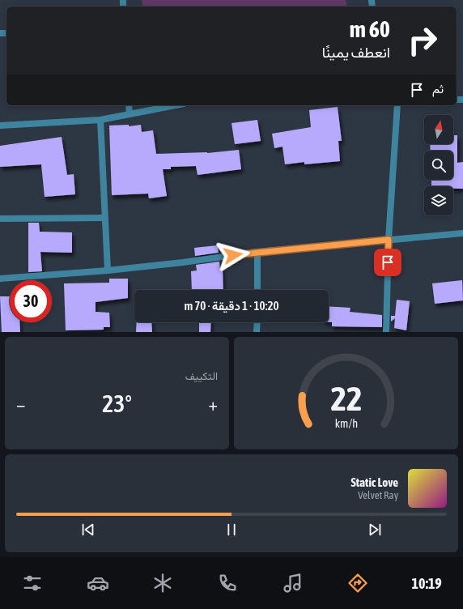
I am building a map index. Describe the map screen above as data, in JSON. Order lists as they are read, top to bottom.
{
  "north": "top",
  "page": {
    "turn": ["60 m", "انعطف يمينًا"],
    "then": "ثم",
    "limit": "30",
    "trip": "10:20 · 1 دقيقة · 70 m",
    "tile": "التكييف",
    "heat": ["−", "23°", "+"],
    "song": ["Static Love", "Velvet Ray"],
    "tabs": "10:19",
    "gauge": ["22", "km/h"]
  }
}
